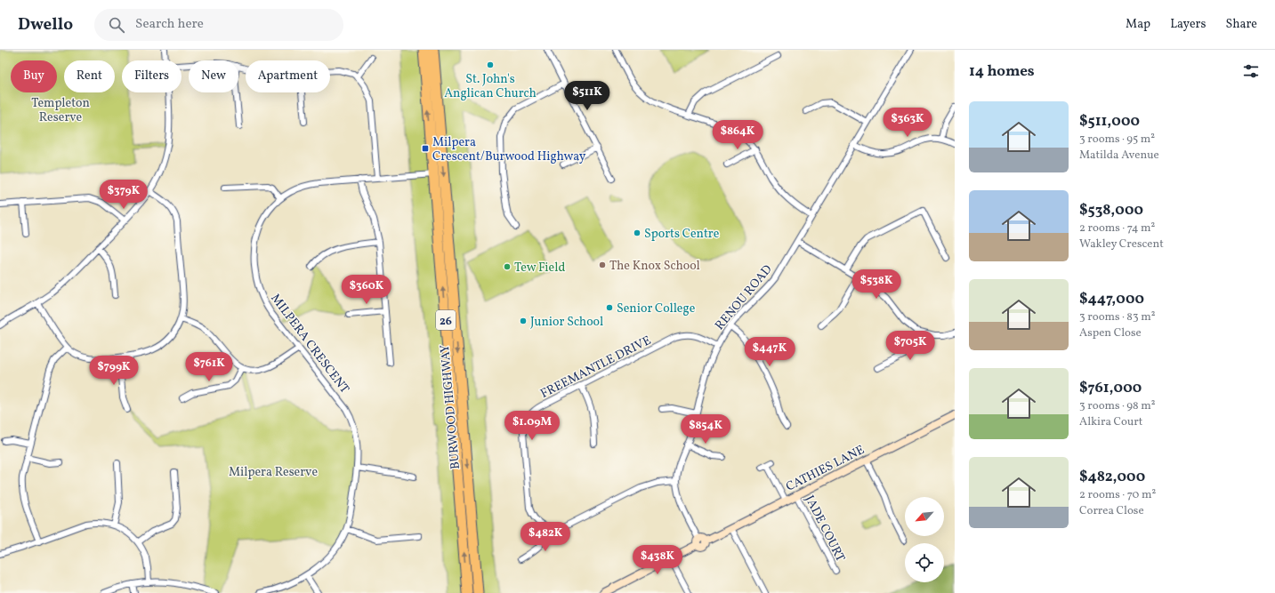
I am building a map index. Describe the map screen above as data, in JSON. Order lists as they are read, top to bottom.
{
  "streets": {
    "highway": ["26", "BURWOOD HIGHWAY"],
    "street": [
      "RENOU ROAD",
      "MILPERA CRESCENT",
      "FREEMANTLE DRIVE",
      "CATHIES LANE",
      "JADE COURT"
    ]
  },
  "crossings": [
    ["RENOU ROAD", "FREEMANTLE DRIVE"],
    ["RENOU ROAD", "CATHIES LANE"],
    ["MILPERA CRESCENT", "BURWOOD HIGHWAY"],
    ["CATHIES LANE", "JADE COURT"]
  ],
  "parks": ["Templeton Reserve", "Milpera Reserve"],
  "places": {
    "other": [
      "St. John's Anglican Church",
      "Sports Centre",
      "The Knox School",
      "Tew Field",
      "Senior College",
      "Junior School"
    ],
    "transit": ["Milpera Crescent/Burwood Highway"]
  },
  "north": "bottom left",
  "page": {
    "header": "Dwello",
    "search": "Search here",
    "nav": ["Map", "Layers", "Share"],
    "heading": "14 homes",
    "chip": [
      "Buy",
      "Rent",
      "Filters",
      "New",
      "Apartment"
    ],
    "price": [
      "$511K",
      "$363K",
      "$864K",
      "$379K",
      "$538K",
      "$360K",
      "$705K",
      "$447K",
      "$761K",
      "$799K",
      "$1.09M",
      "$854K",
      "$482K",
      "$438K"
    ],
    "list": [
      {
        "name": "$511,000",
        "note": "3 rooms · 95 m² · Matilda Avenue"
      },
      {
        "name": "$538,000",
        "note": "2 rooms · 74 m² · Wakley Crescent"
      },
      {
        "name": "$447,000",
        "note": "3 rooms · 83 m² · Aspen Close"
      },
      {
        "name": "$761,000",
        "note": "3 rooms · 98 m² · Alkira Court"
      },
      {
        "name": "$482,000",
        "note": "2 rooms · 70 m² · Correa Close"
      }
    ]
  }
}
